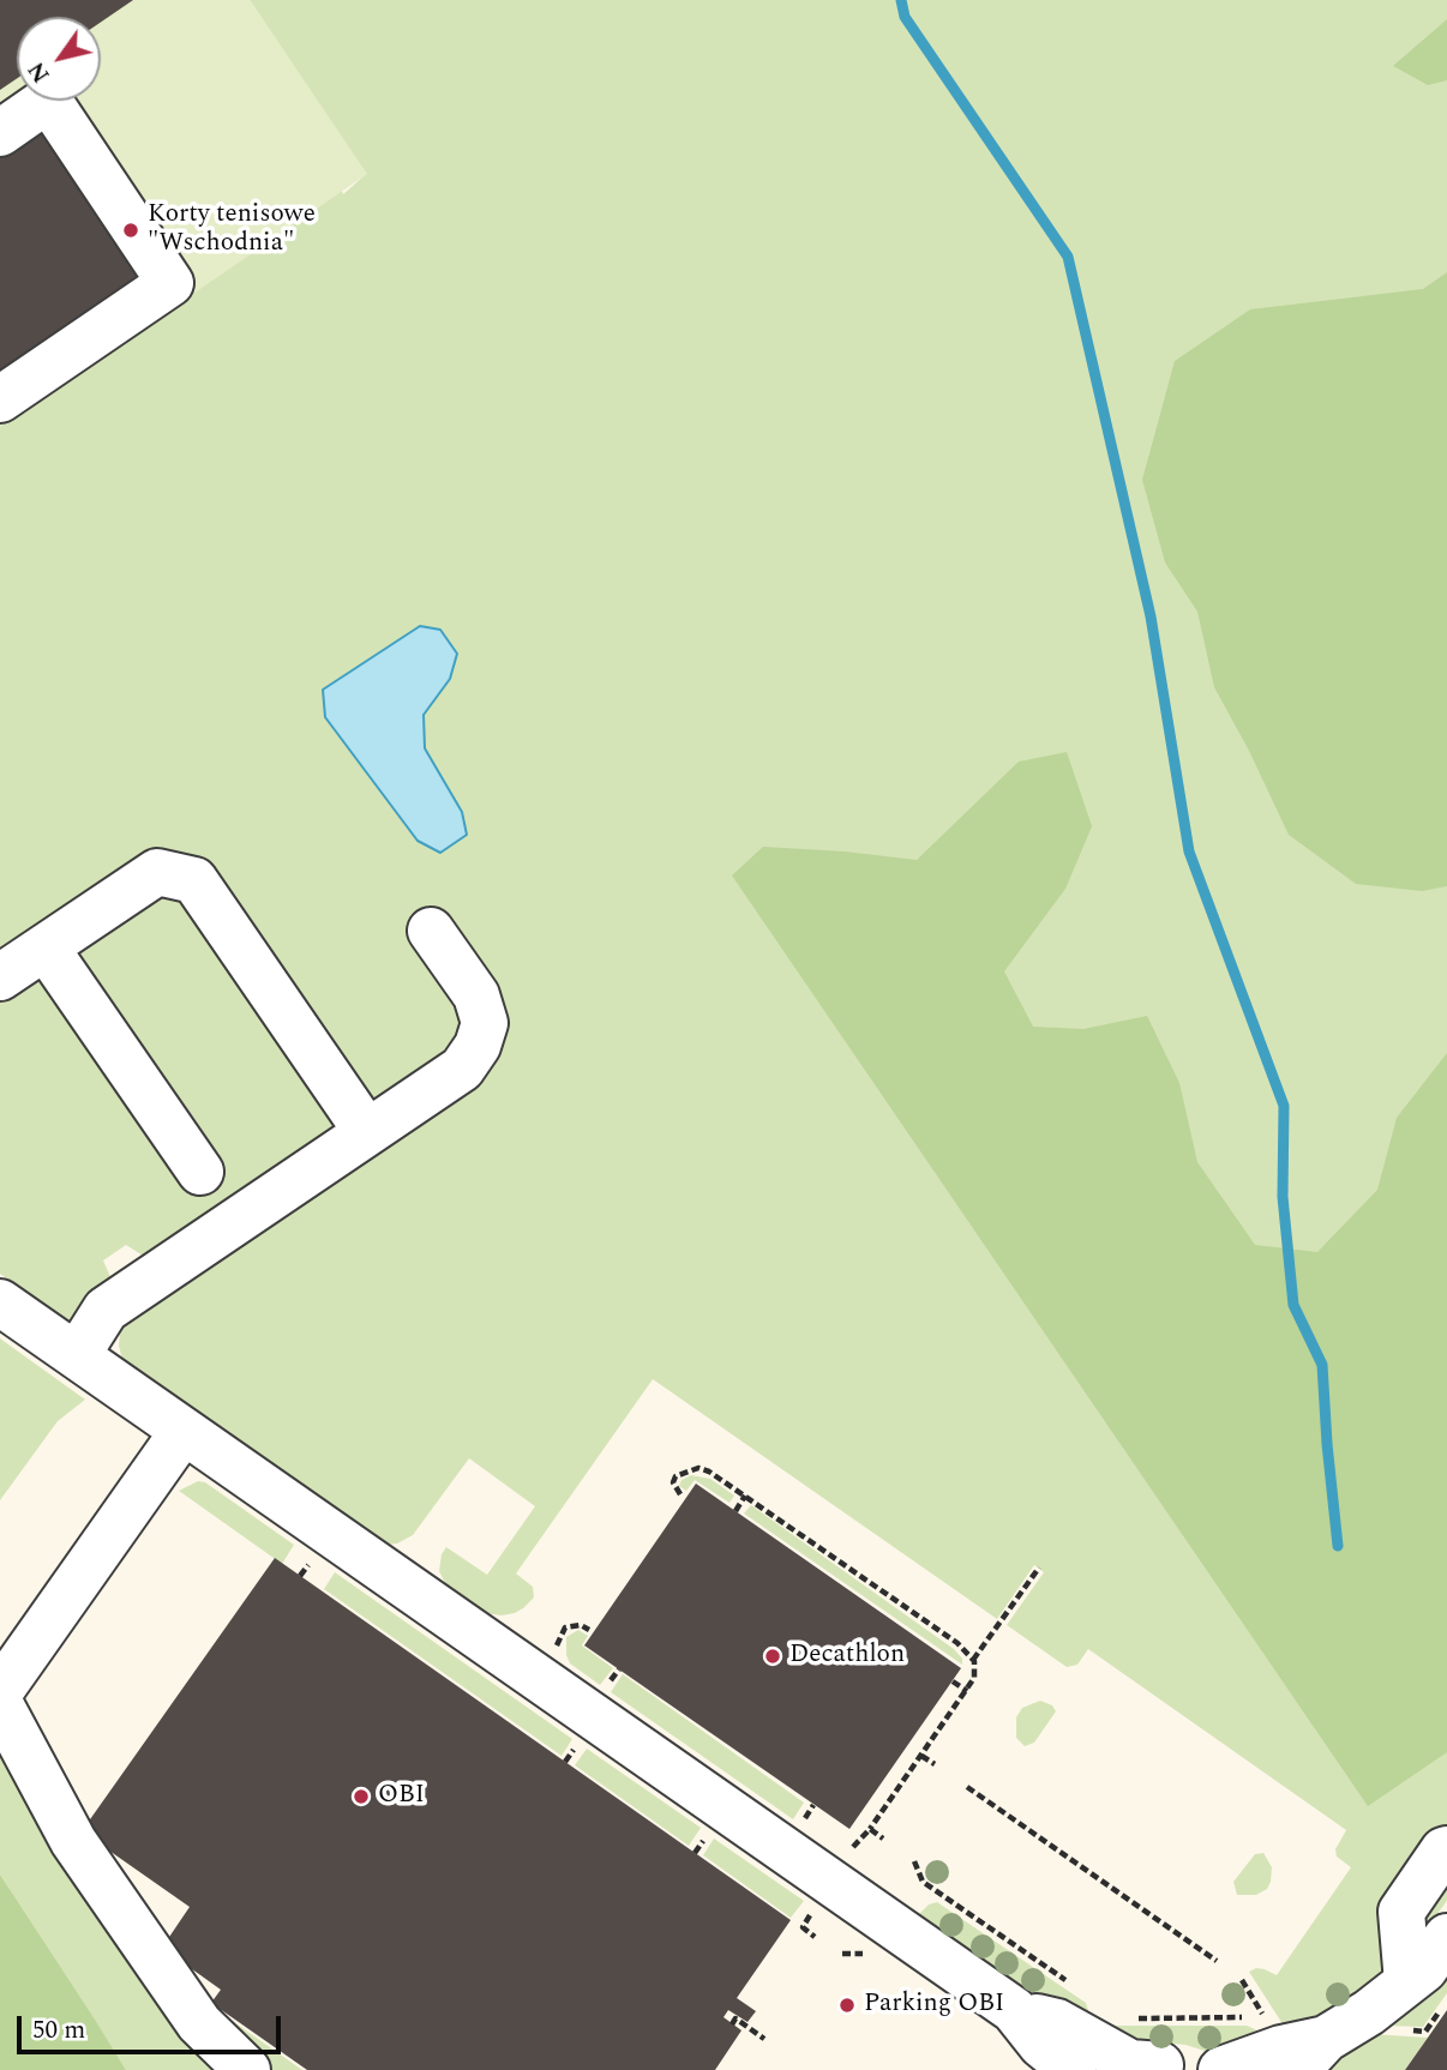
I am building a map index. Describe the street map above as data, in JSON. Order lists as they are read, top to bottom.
{
  "places": [
    "Korty tenisowe \"Wschodnia\"",
    "Decathlon",
    "OBI",
    "Parking OBI"
  ],
  "scale_bar": "50 m",
  "north": "bottom left"
}
